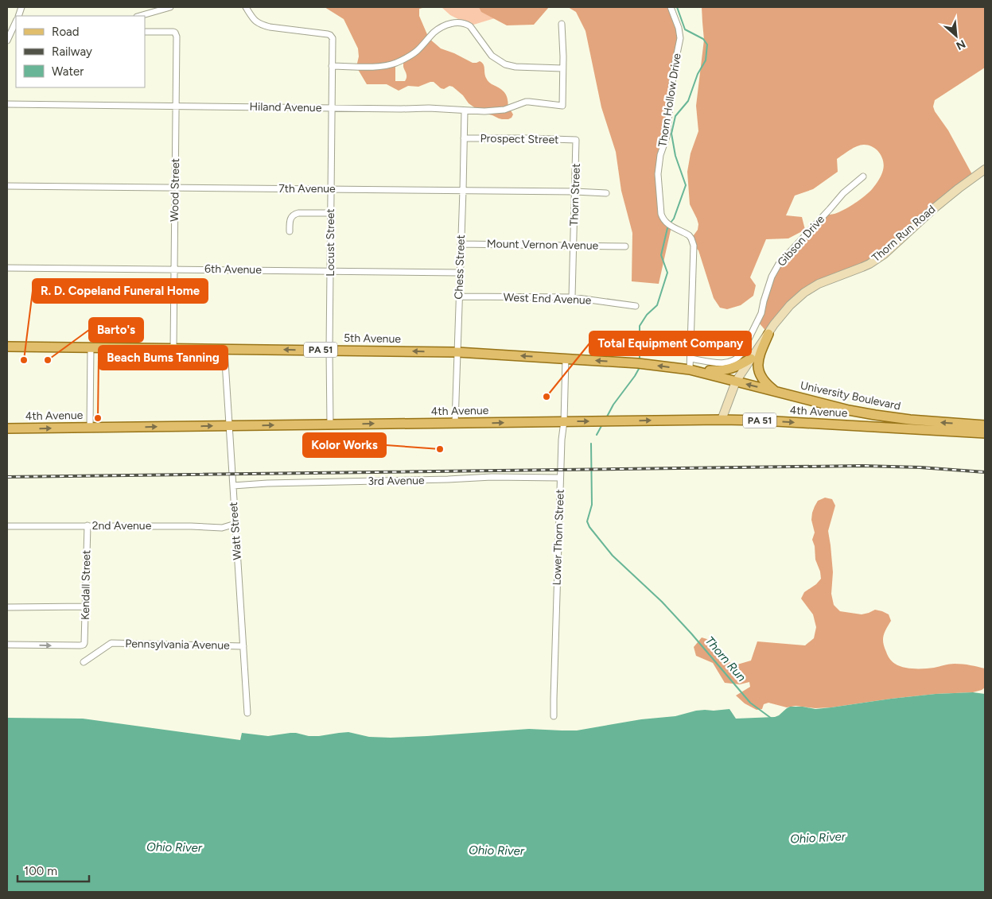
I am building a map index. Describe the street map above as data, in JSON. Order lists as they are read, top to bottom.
{
  "streets": {
    "main road": [
      "5th Avenue",
      "PA 51",
      "University Boulevard",
      "4th Avenue"
    ],
    "street": [
      "Thorn Hollow Drive",
      "Hiland Avenue",
      "Prospect Street",
      "7th Avenue",
      "Wood Street",
      "Thorn Street",
      "Thorn Run Road",
      "Gibson Drive",
      "Locust Street",
      "Mount Vernon Avenue",
      "Chess Street",
      "6th Avenue",
      "West End Avenue",
      "3rd Avenue",
      "2nd Avenue",
      "Watt Street",
      "Lower Thorn Street",
      "Kendall Street",
      "Pennsylvania Avenue"
    ]
  },
  "crossings": [
    ["Thorn Hollow Drive", "Gibson Drive"],
    ["Thorn Hollow Drive", "5th Avenue"],
    ["Hiland Avenue", "Wood Street"],
    ["Hiland Avenue", "Locust Street"],
    ["Hiland Avenue", "Chess Street"],
    ["Prospect Street", "Thorn Street"],
    ["Prospect Street", "Chess Street"],
    ["7th Avenue", "Wood Street"],
    ["7th Avenue", "Thorn Street"],
    ["7th Avenue", "Locust Street"],
    ["7th Avenue", "Chess Street"],
    ["Wood Street", "6th Avenue"],
    ["Wood Street", "5th Avenue"],
    ["Thorn Street", "Mount Vernon Avenue"],
    ["Thorn Street", "West End Avenue"],
    ["Thorn Run Road", "5th Avenue"],
    ["Thorn Run Road", "University Boulevard"],
    ["Thorn Run Road", "4th Avenue"],
    ["Locust Street", "6th Avenue"],
    ["Locust Street", "5th Avenue"],
    ["Locust Street", "4th Avenue"],
    ["Mount Vernon Avenue", "Chess Street"],
    ["Chess Street", "6th Avenue"],
    ["Chess Street", "West End Avenue"],
    ["Chess Street", "5th Avenue"],
    ["Chess Street", "4th Avenue"],
    ["5th Avenue", "University Boulevard"],
    ["5th Avenue", "Watt Street"],
    ["5th Avenue", "Lower Thorn Street"],
    ["PA 51", "4th Avenue"],
    ["4th Avenue", "Watt Street"],
    ["4th Avenue", "Lower Thorn Street"],
    ["3rd Avenue", "Watt Street"],
    ["3rd Avenue", "Lower Thorn Street"],
    ["2nd Avenue", "Watt Street"],
    ["2nd Avenue", "Kendall Street"],
    ["Watt Street", "Pennsylvania Avenue"]
  ],
  "one_way": ["5th Avenue", "4th Avenue"],
  "water": ["Thorn Run", "Ohio River"],
  "places": [
    "R. D. Copeland Funeral Home",
    "Barto's",
    "Total Equipment Company",
    "Beach Bums Tanning",
    "Kolor Works"
  ],
  "legend": ["Road", "Railway", "Water"],
  "scale_bar": "100 m",
  "north": "bottom right"
}
